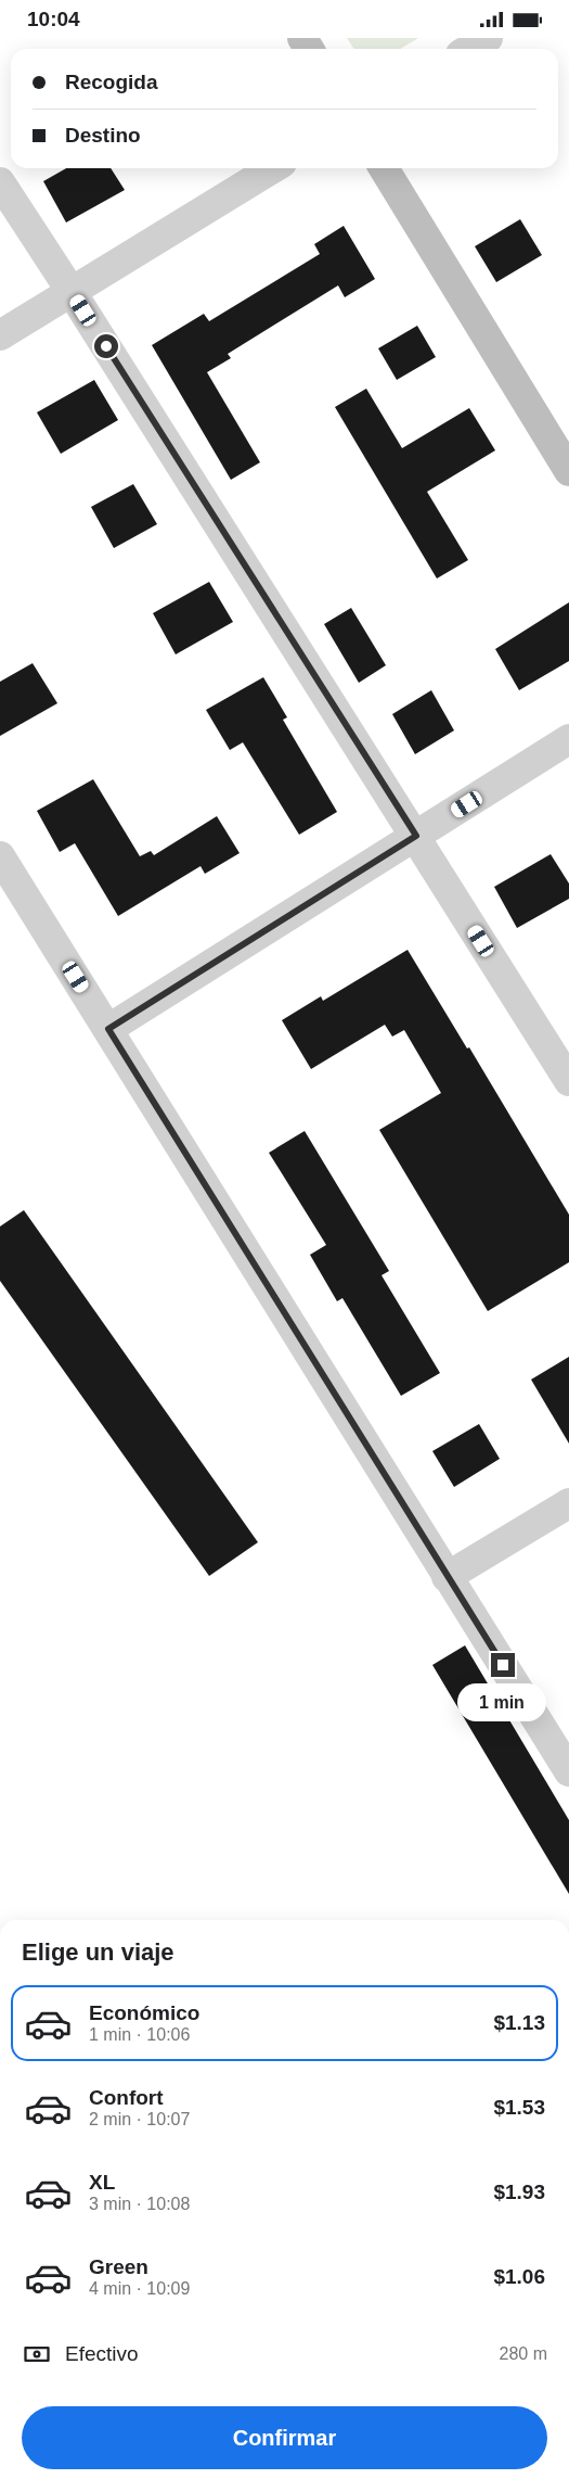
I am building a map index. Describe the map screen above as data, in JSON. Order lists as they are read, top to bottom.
{
  "page": {
    "status": "10:04",
    "banner": ["Recogida", "Destino"],
    "bubble": "1 min",
    "heading": "Elige un viaje",
    "list": [
      {
        "name": "Económico",
        "note": "1 min · 10:06",
        "value": "$1.13"
      },
      {
        "name": "Confort",
        "note": "2 min · 10:07",
        "value": "$1.53"
      },
      {
        "name": "XL",
        "note": "3 min · 10:08",
        "value": "$1.93"
      },
      {
        "name": "Green",
        "note": "4 min · 10:09",
        "value": "$1.06"
      }
    ],
    "pay": ["Efectivo", "280 m"],
    "buttons": "Confirmar"
  }
}
